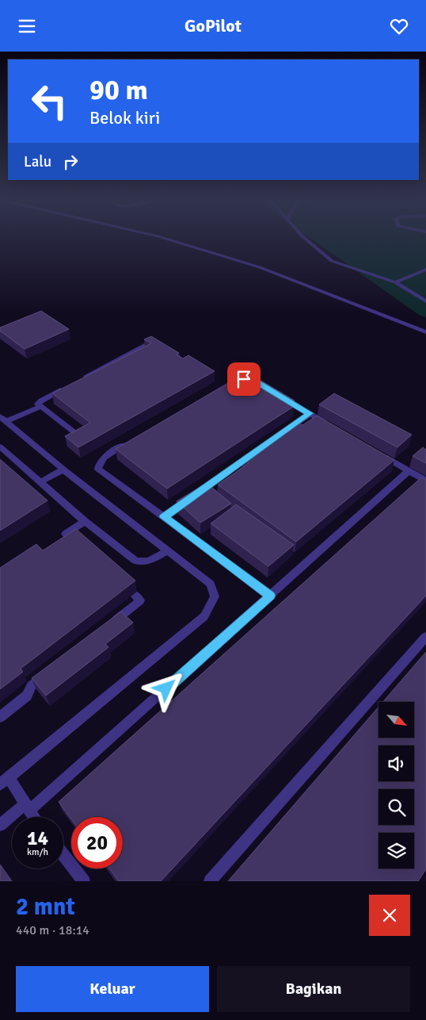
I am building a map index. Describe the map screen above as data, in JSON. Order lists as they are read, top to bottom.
{
  "north": "bottom right",
  "page": {
    "header": "GoPilot",
    "turn": ["90 m", "Belok kiri"],
    "then": "Lalu",
    "speed": "14 km/h",
    "limit": "20",
    "heading": ["2 mnt", "440 m · 18:14"],
    "buttons": ["Keluar", "Bagikan"]
  }
}
